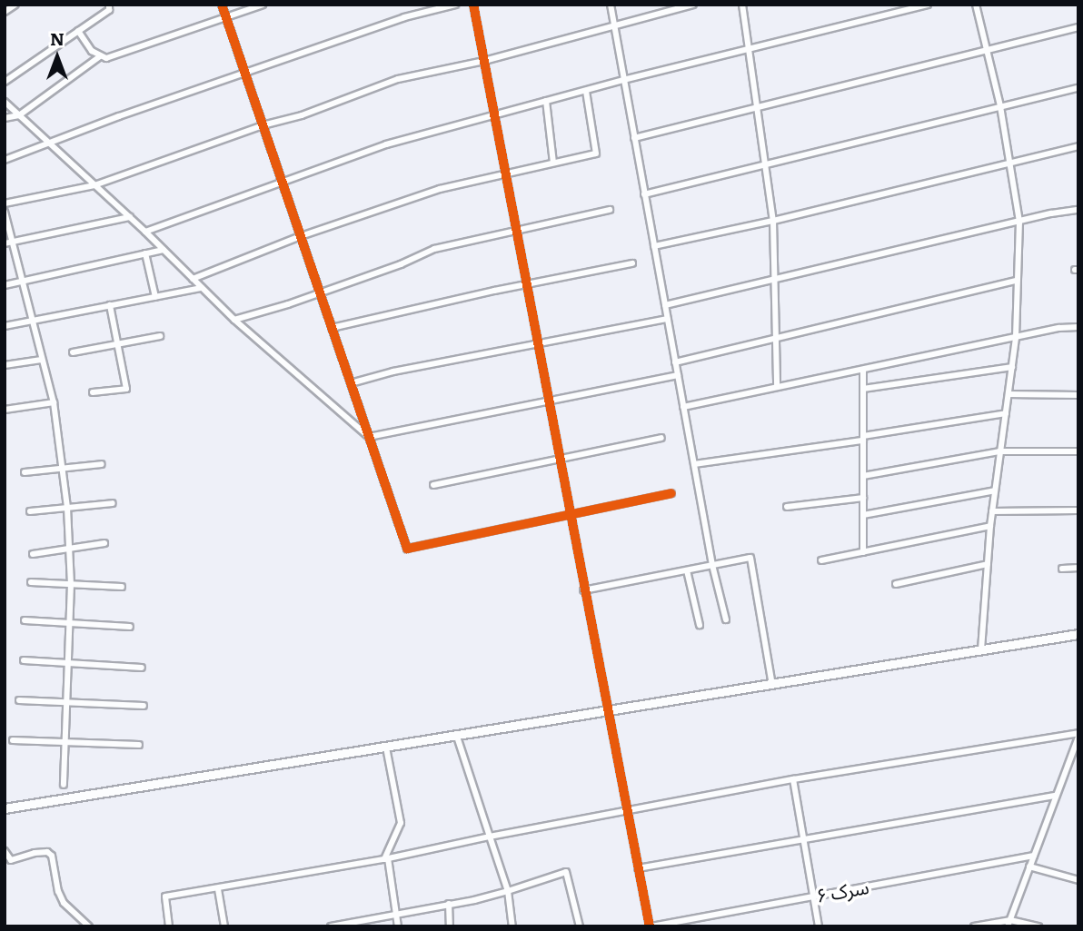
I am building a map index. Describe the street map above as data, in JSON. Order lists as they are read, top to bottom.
{
  "streets": {
    "street": ["سرک ۶"]
  },
  "north": "top"
}
